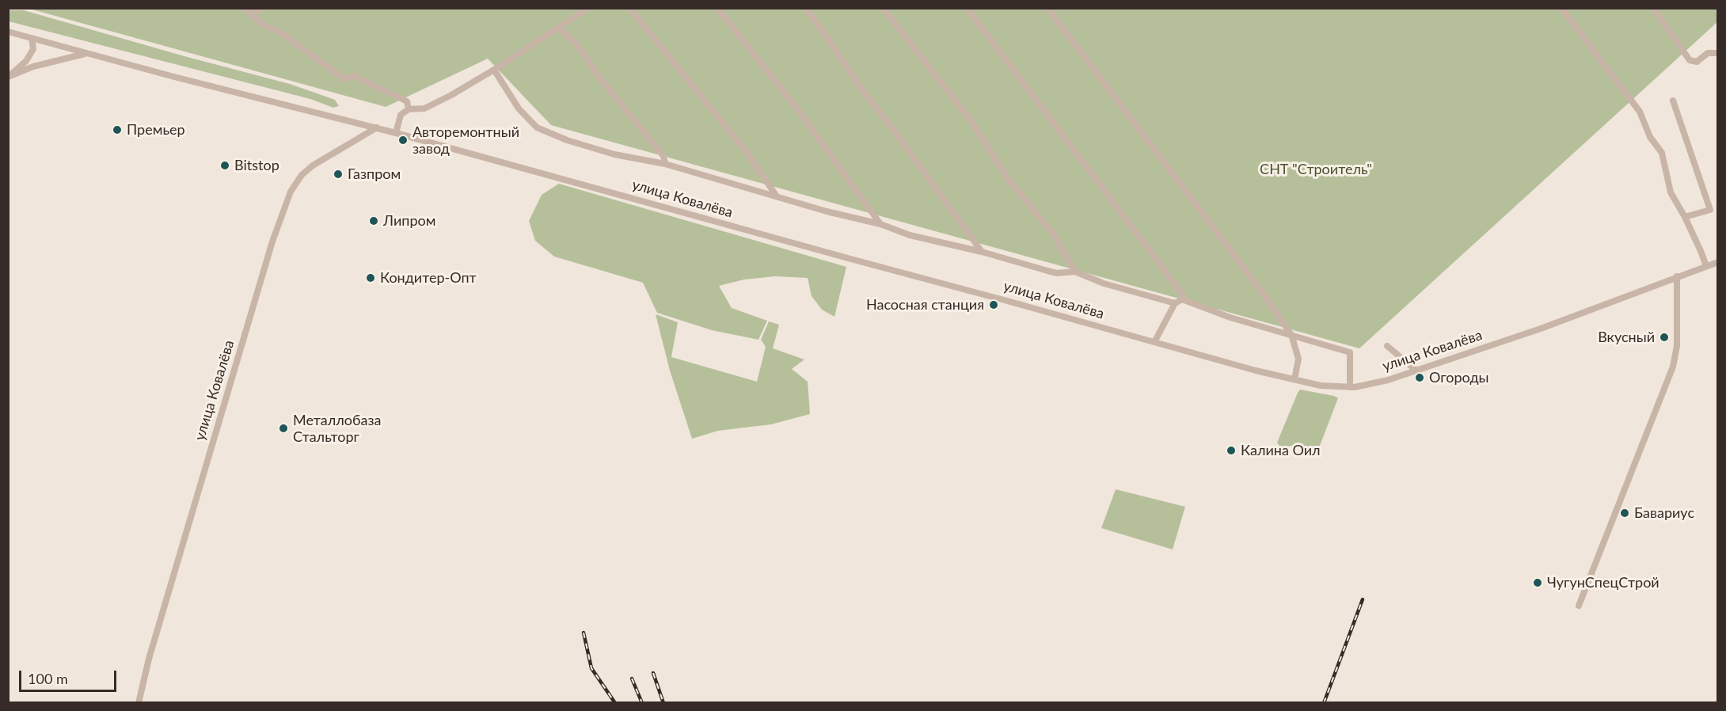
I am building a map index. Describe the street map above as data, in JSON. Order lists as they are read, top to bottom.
{
  "streets": {
    "street": ["улица Ковалёва"]
  },
  "parks": ["СНТ \"Строитель\""],
  "places": [
    "Премьер",
    "Авторемонтный завод",
    "Bitstop",
    "Газпром",
    "Липром",
    "Кондитер-Опт",
    "Насосная станция",
    "Вкусный",
    "Огороды",
    "Металлобаза Стальторг",
    "Калина Оил",
    "Бавариус",
    "ЧугунСпецСтрой"
  ],
  "scale_bar": "100 m"
}
